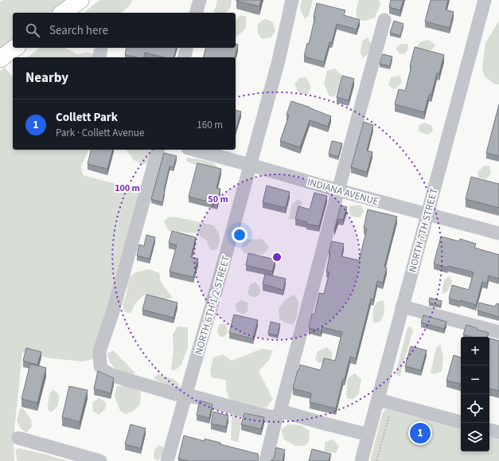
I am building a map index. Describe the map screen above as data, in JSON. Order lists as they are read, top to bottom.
{
  "streets": {
    "street": ["INDIANA AVENUE", "NORTH 7TH STREET", "NORTH 6TH 1/2 STREET"]
  },
  "crossings": [
    ["INDIANA AVENUE", "NORTH 7TH STREET"],
    ["INDIANA AVENUE", "NORTH 6TH 1/2 STREET"]
  ],
  "page": {
    "search": "Search here",
    "heading": "Nearby",
    "list": [
      {
        "mark": "1",
        "name": "Collett Park",
        "note": "Park · Collett Avenue",
        "value": "160 m"
      }
    ],
    "map_buttons": ["+", "−"],
    "pins": "1"
  },
  "rings": ["100 m", "50 m"]
}
